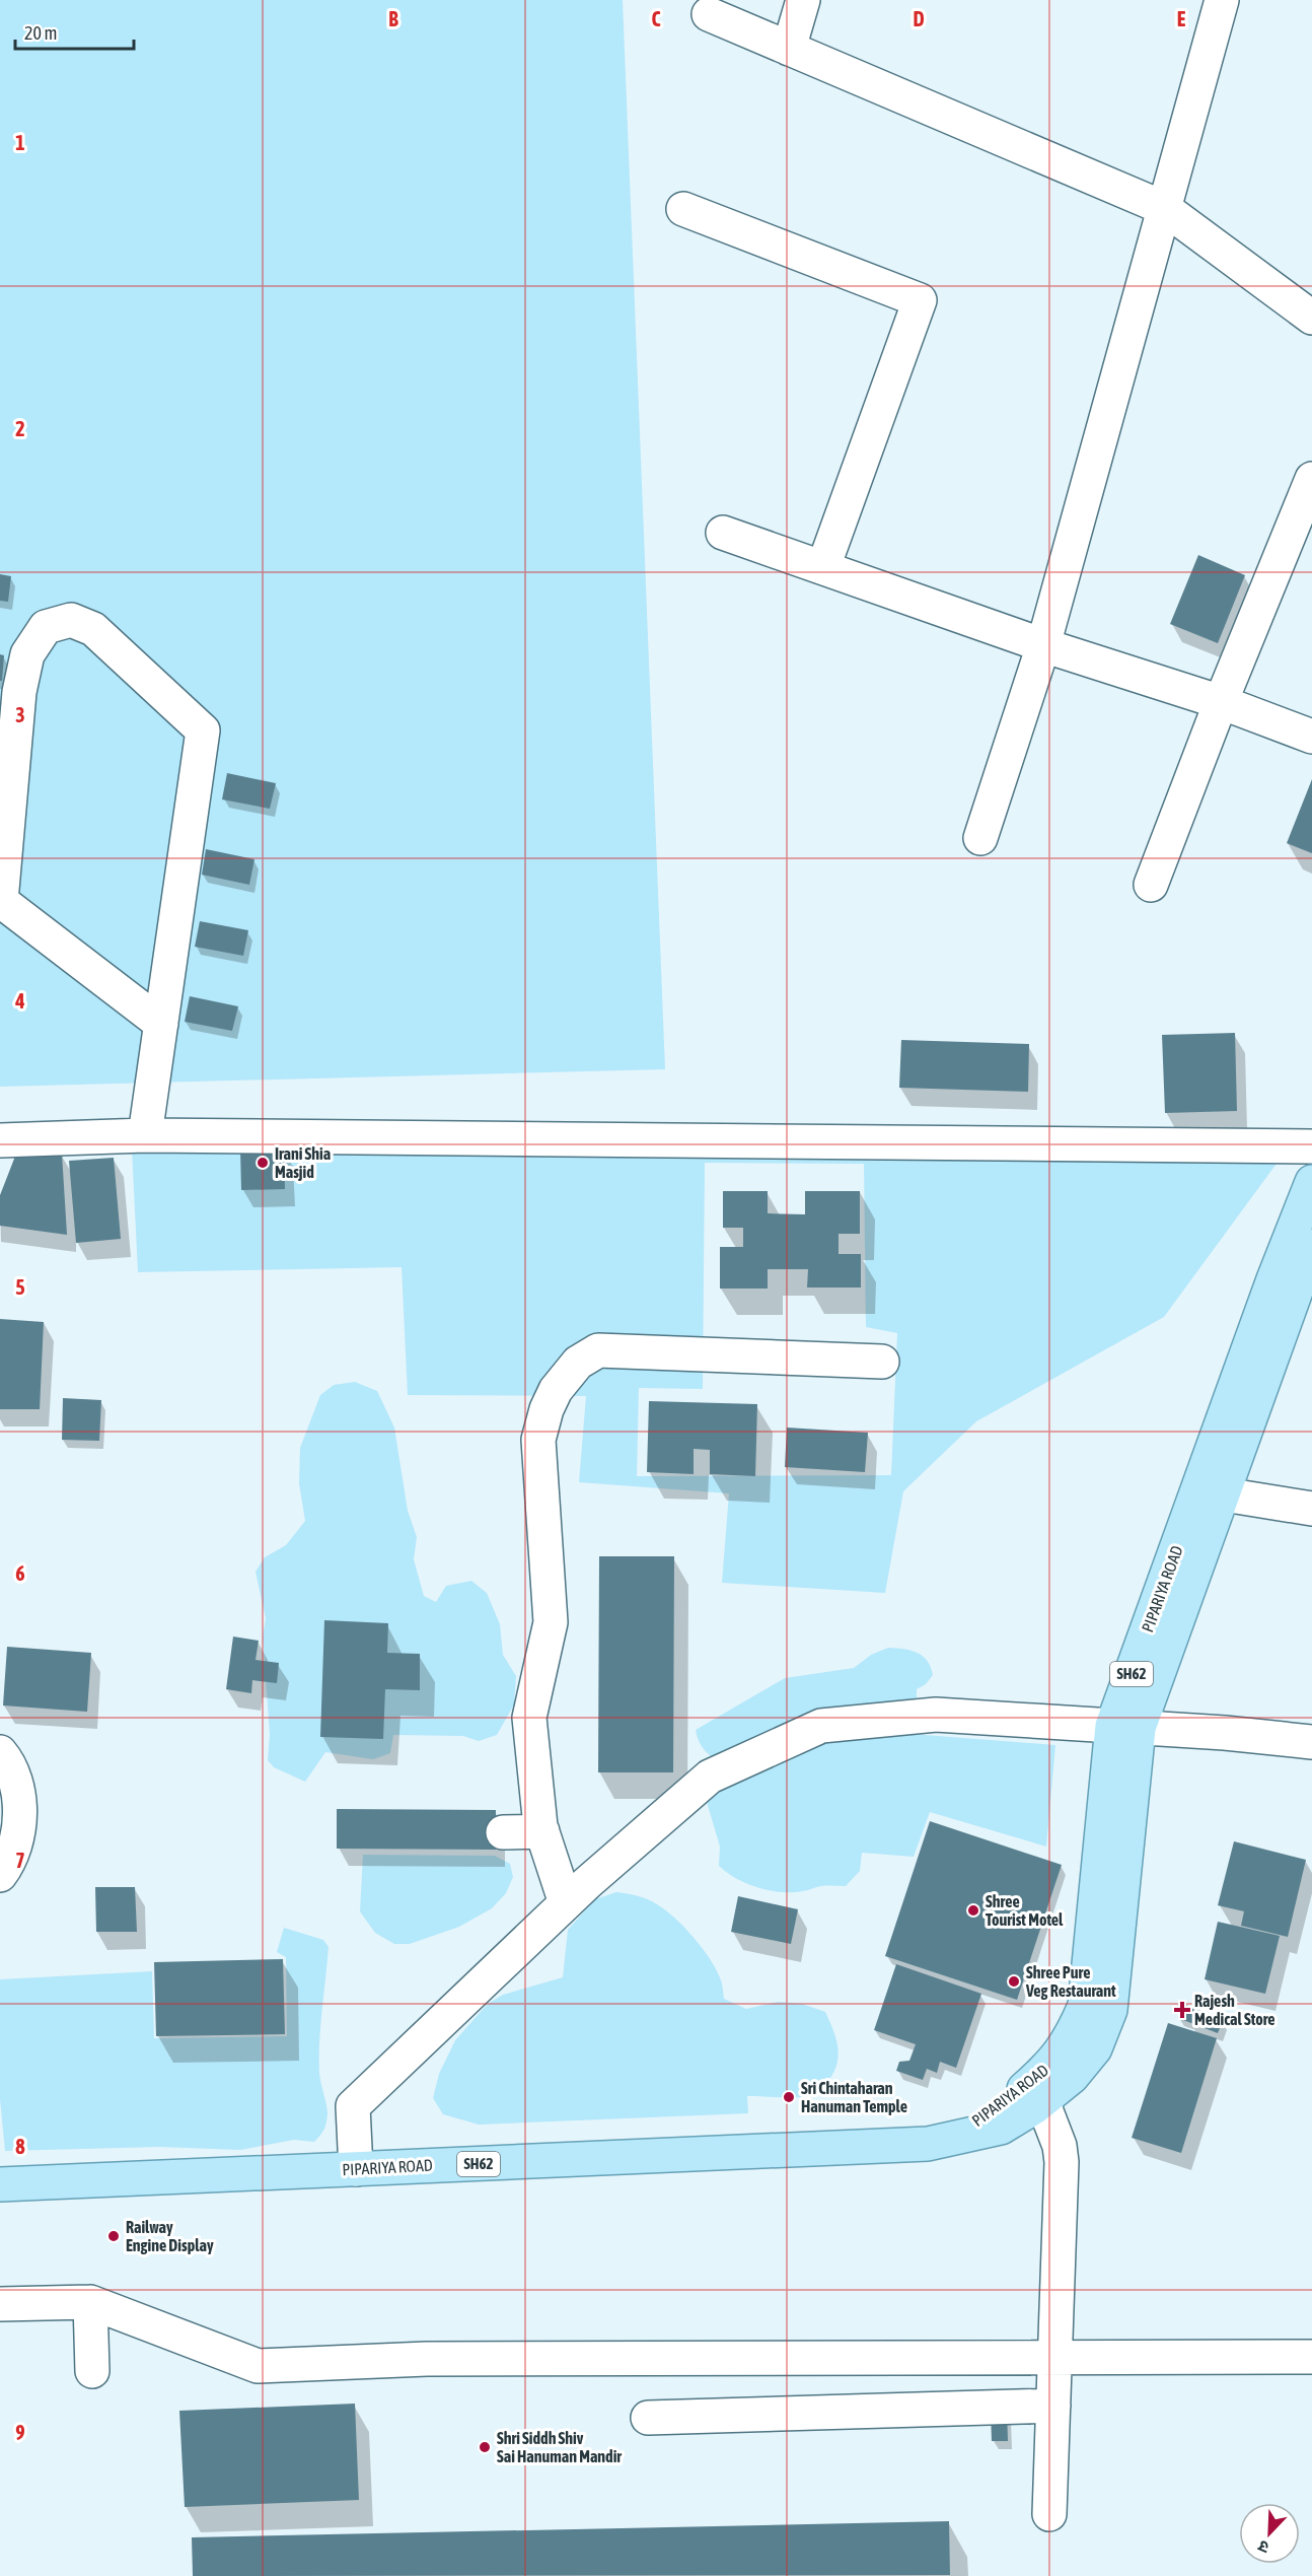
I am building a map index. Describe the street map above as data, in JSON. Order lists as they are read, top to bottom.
{
  "streets": {
    "main road": ["PIPARIYA ROAD", "SH62"]
  },
  "places": {
    "other": [
      "Irani Shia Masjid",
      "Shree Tourist Motel",
      "Shree Pure Veg Restaurant",
      "Sri Chintaharan Hanuman Temple",
      "Railway Engine Display",
      "Shri Siddh Shiv Sai Hanuman Mandir"
    ],
    "health": ["Rajesh Medical Store"]
  },
  "scale_bar": "20 m",
  "north": "bottom left",
  "grid": {
    "columns": [
      "B",
      "C",
      "D",
      "E"
    ],
    "rows": [
      "1",
      "2",
      "3",
      "4",
      "5",
      "6",
      "7",
      "8",
      "9"
    ]
  }
}
